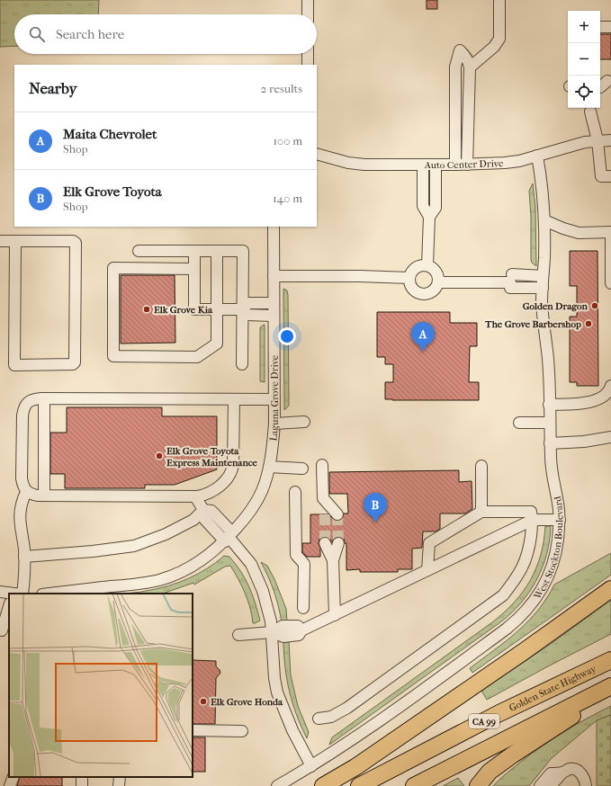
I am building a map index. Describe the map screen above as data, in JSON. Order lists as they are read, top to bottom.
{
  "streets": {
    "highway": ["Golden State Highway", "CA 99"],
    "street": ["Auto Center Drive", "Laguna Grove Drive", "West Stockton Boulevard"]
  },
  "crossings": [
    ["Auto Center Drive", "West Stockton Boulevard"]
  ],
  "places": [
    "Golden Dragon",
    "Elk Grove Kia",
    "The Grove Barbershop",
    "Elk Grove Toyota Express Maintenance",
    "Elk Grove Honda"
  ],
  "page": {
    "map_buttons": ["+", "−"],
    "search": "Search here",
    "heading": ["Nearby", "2 results"],
    "list": [
      {
        "mark": "A",
        "name": "Maita Chevrolet",
        "note": "Shop",
        "value": "100 m"
      },
      {
        "mark": "B",
        "name": "Elk Grove Toyota",
        "note": "Shop",
        "value": "140 m"
      }
    ],
    "pins": ["A", "B"]
  }
}
